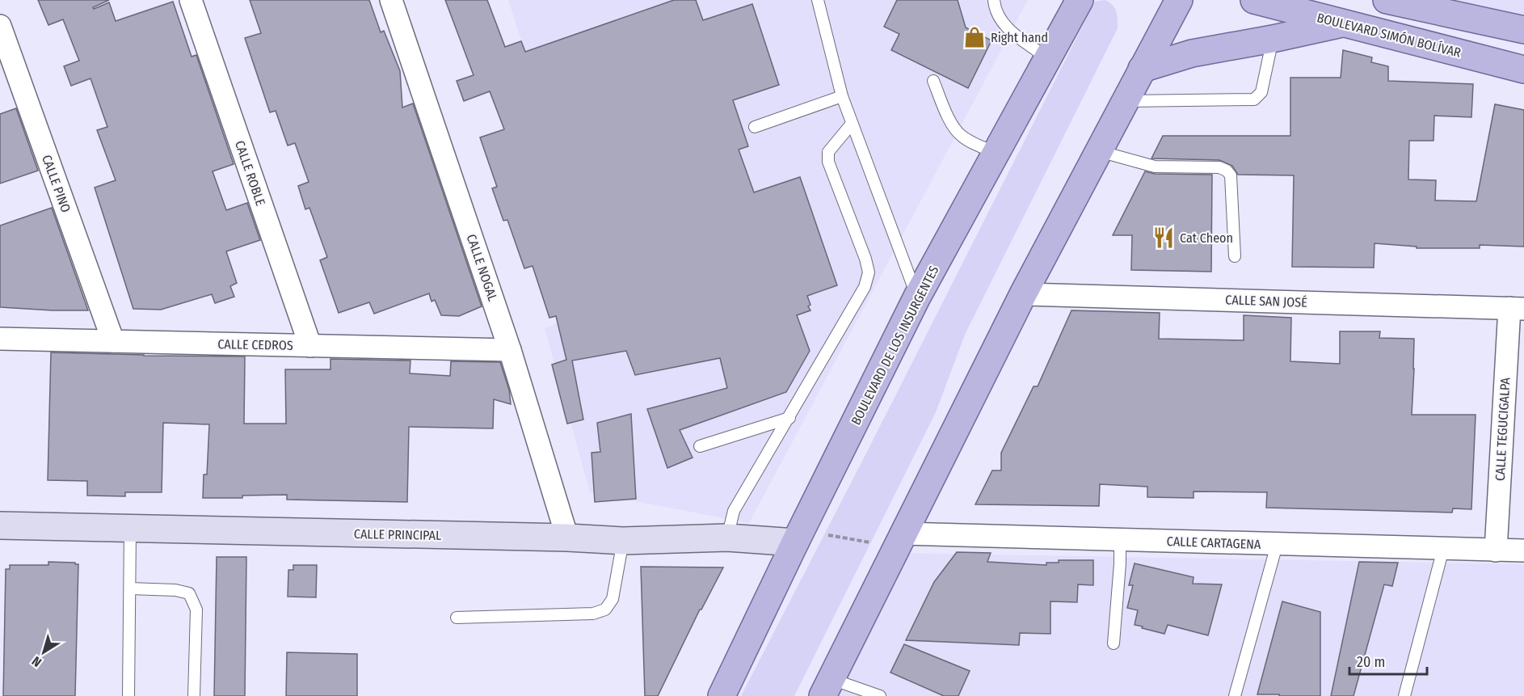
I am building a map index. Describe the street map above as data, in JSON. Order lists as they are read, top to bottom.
{
  "streets": {
    "main road": ["BOULEVARD SIMÓN BOLÍVAR", "BOULEVARD DE LOS INSURGENTES"],
    "street": [
      "CALLE ROBLE",
      "CALLE PINO",
      "CALLE NOGAL",
      "CALLE SAN JOSÉ",
      "CALLE CEDROS",
      "CALLE TEGUCIGALPA",
      "CALLE PRINCIPAL",
      "CALLE CARTAGENA"
    ]
  },
  "crossings": [
    ["CALLE ROBLE", "CALLE CEDROS"],
    ["CALLE PINO", "CALLE CEDROS"],
    ["CALLE NOGAL", "CALLE CEDROS"],
    ["CALLE NOGAL", "CALLE PRINCIPAL"],
    ["CALLE SAN JOSÉ", "CALLE TEGUCIGALPA"],
    ["BOULEVARD DE LOS INSURGENTES", "CALLE PRINCIPAL"],
    ["CALLE TEGUCIGALPA", "CALLE CARTAGENA"]
  ],
  "places": {
    "shop": ["Right hand"],
    "restaurant": ["Cat Cheon"]
  },
  "scale_bar": "20 m",
  "north": "bottom left"
}
